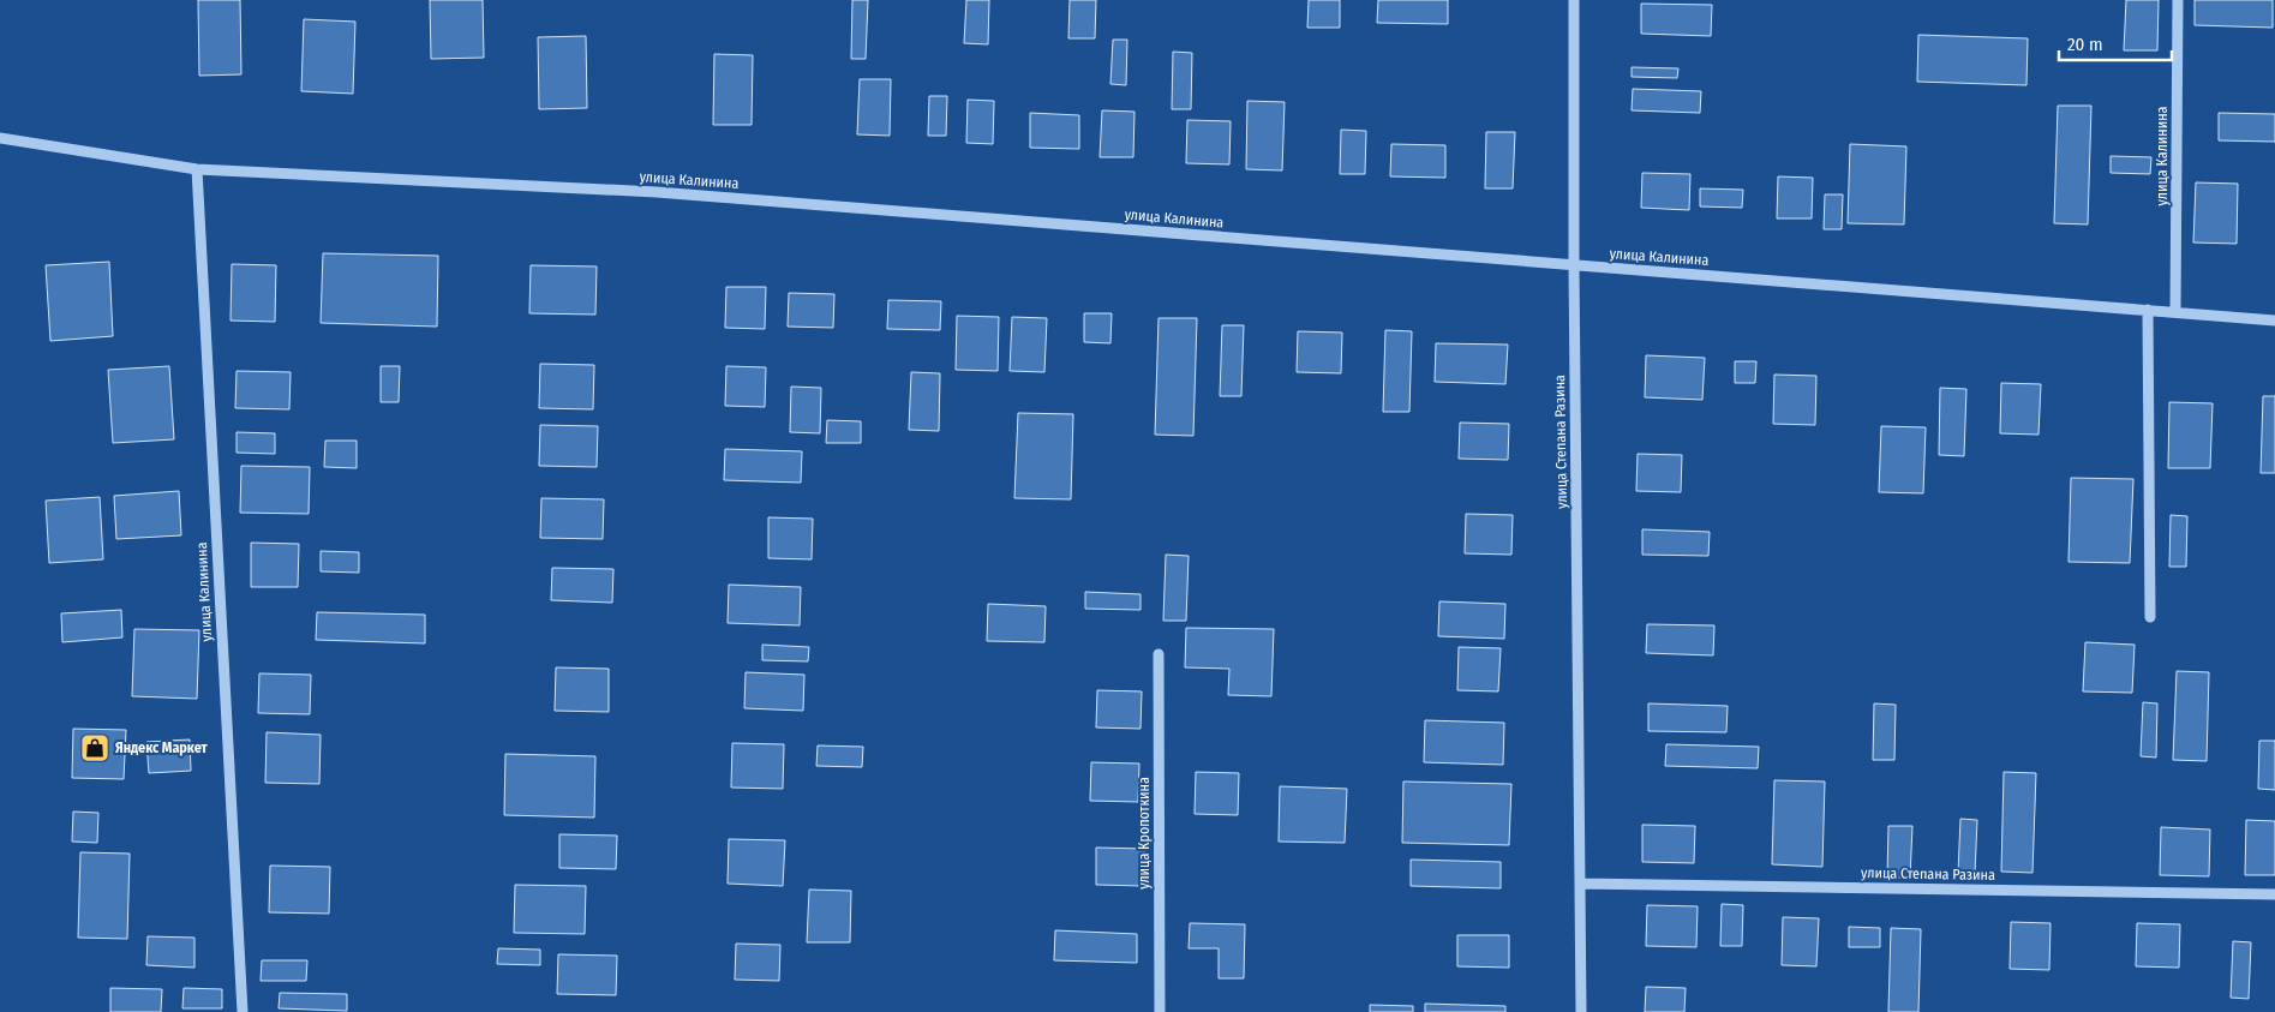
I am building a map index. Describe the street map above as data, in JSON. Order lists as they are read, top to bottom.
{
  "streets": {
    "street": ["улица Калинина", "улица Степана Разина", "улица Кропоткина"]
  },
  "crossings": [
    ["улица Калинина", "улица Степана Разина"]
  ],
  "places": {
    "shop": ["Яндекс Маркет"]
  },
  "scale_bar": "20 m"
}
